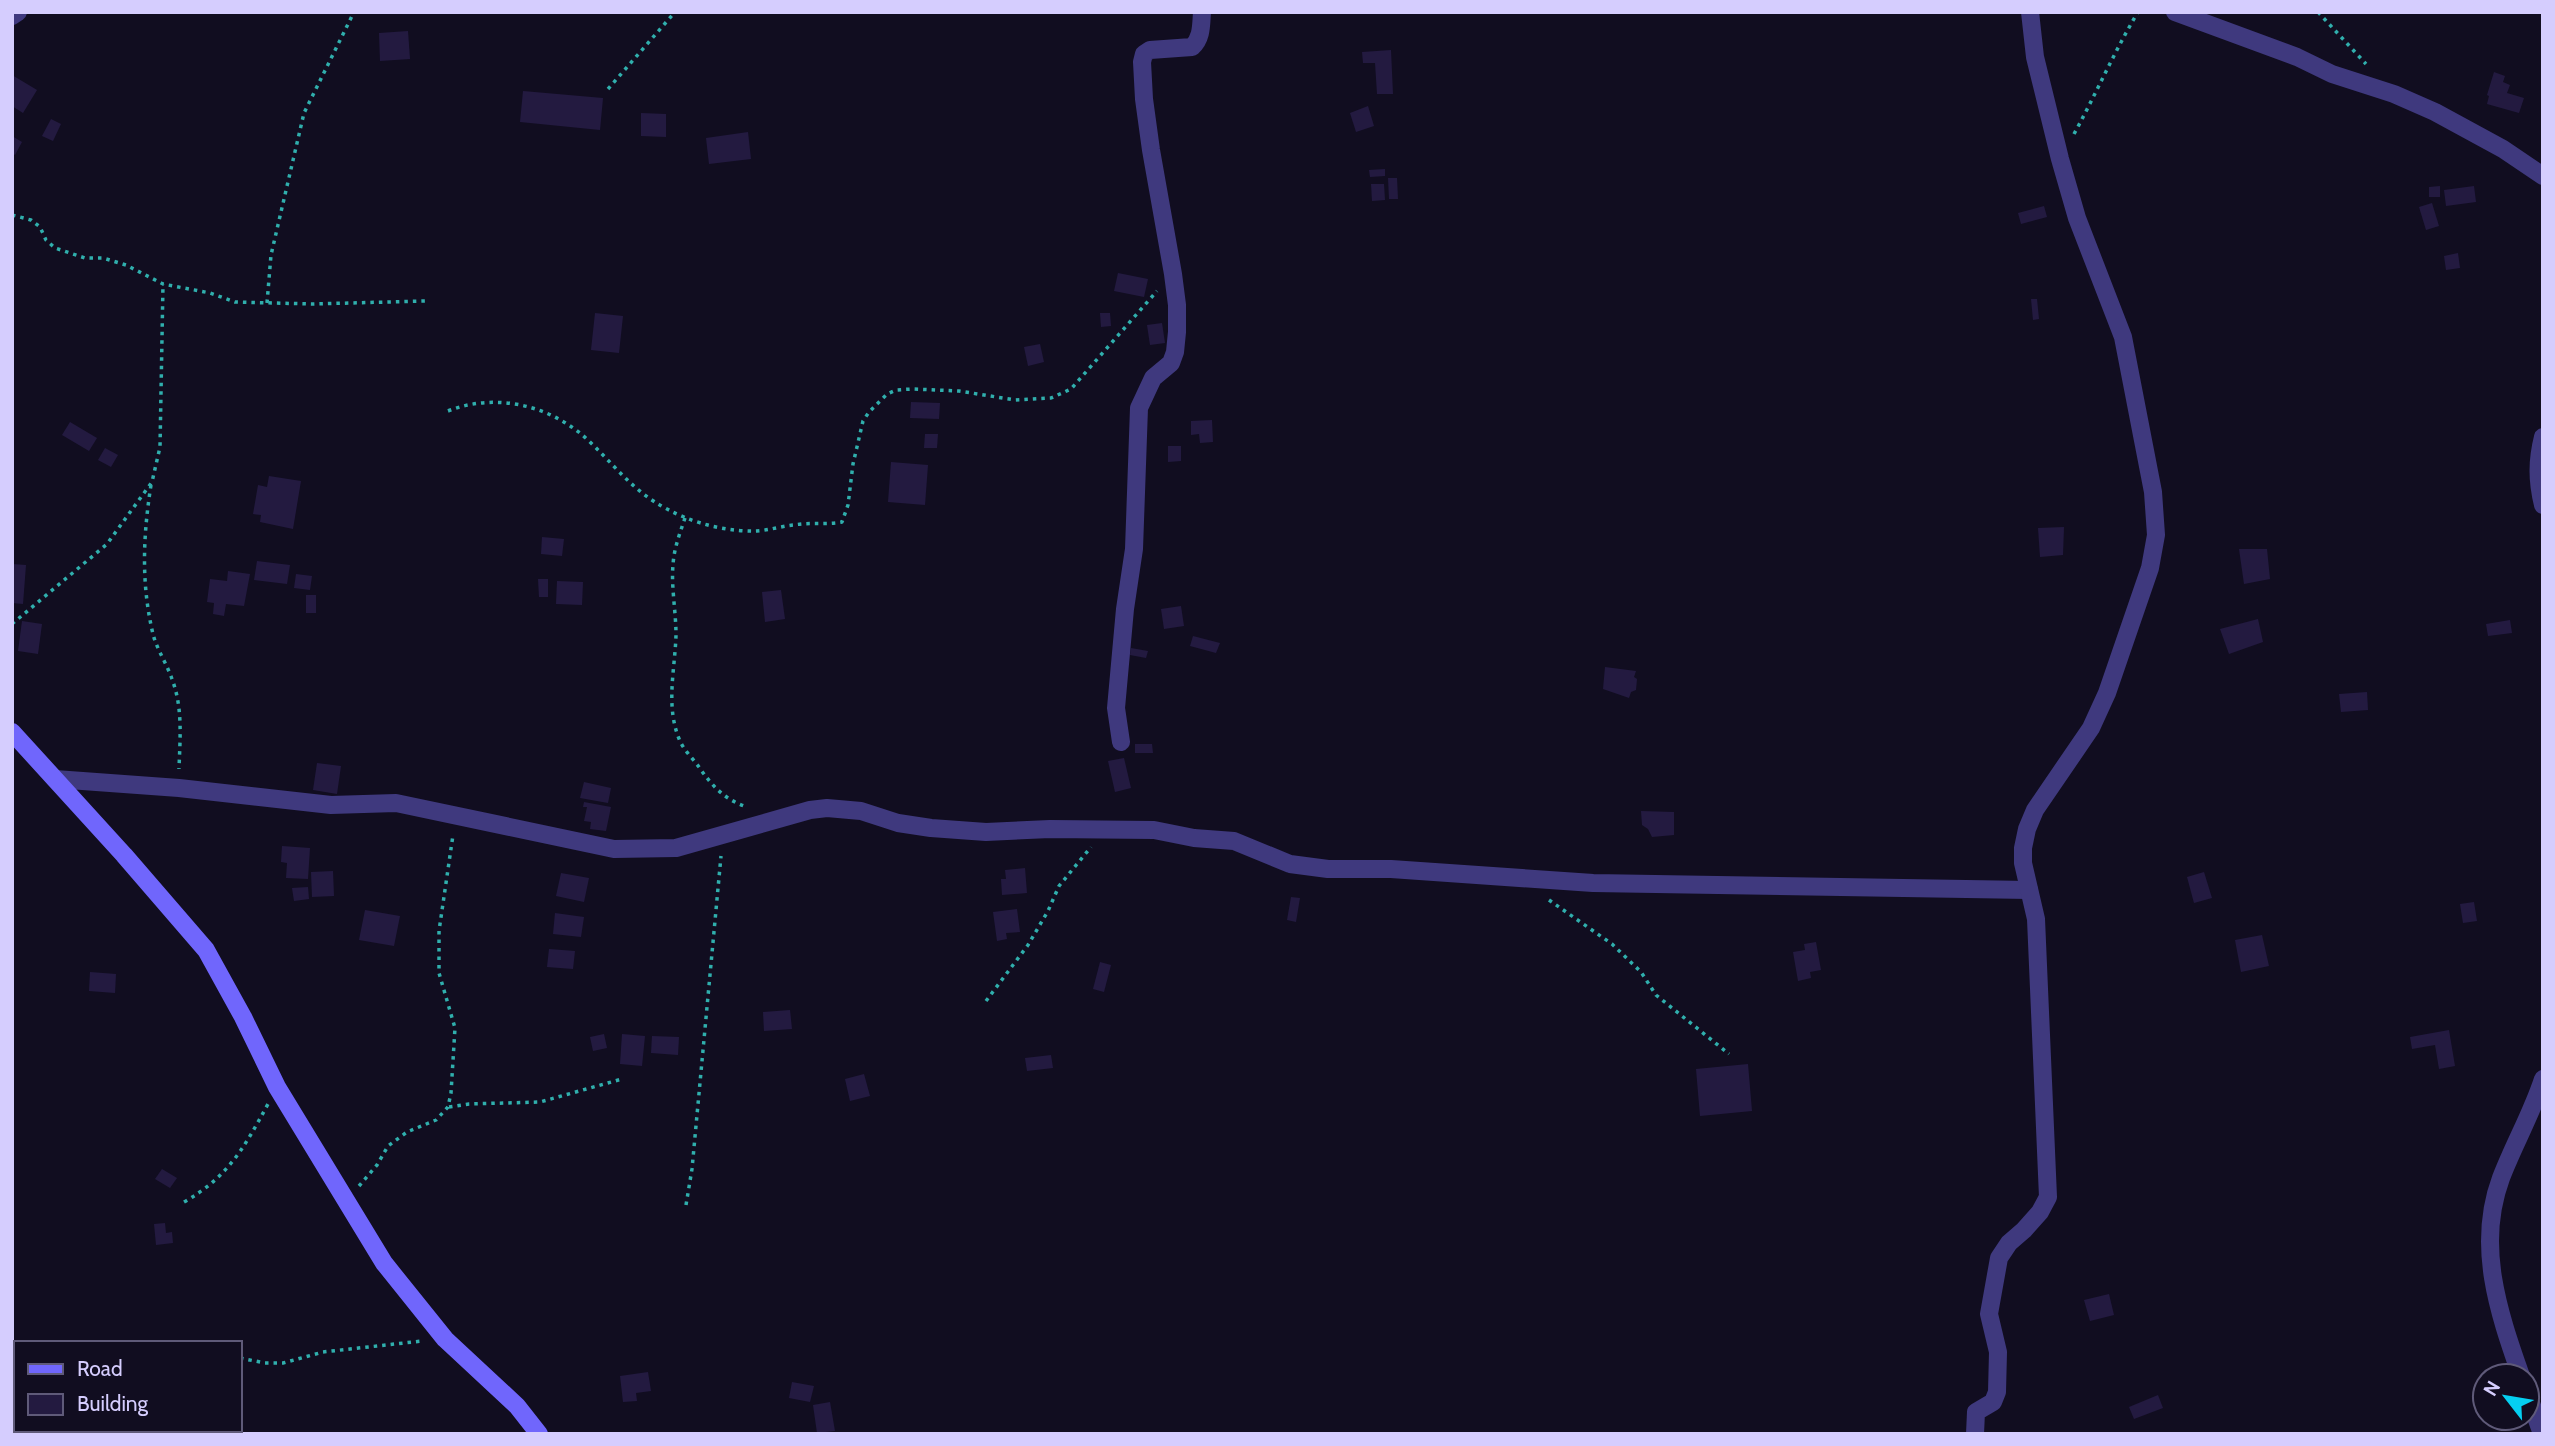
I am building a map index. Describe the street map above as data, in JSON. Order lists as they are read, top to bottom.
{
  "legend": ["Road", "Building"],
  "north": "top left"
}
